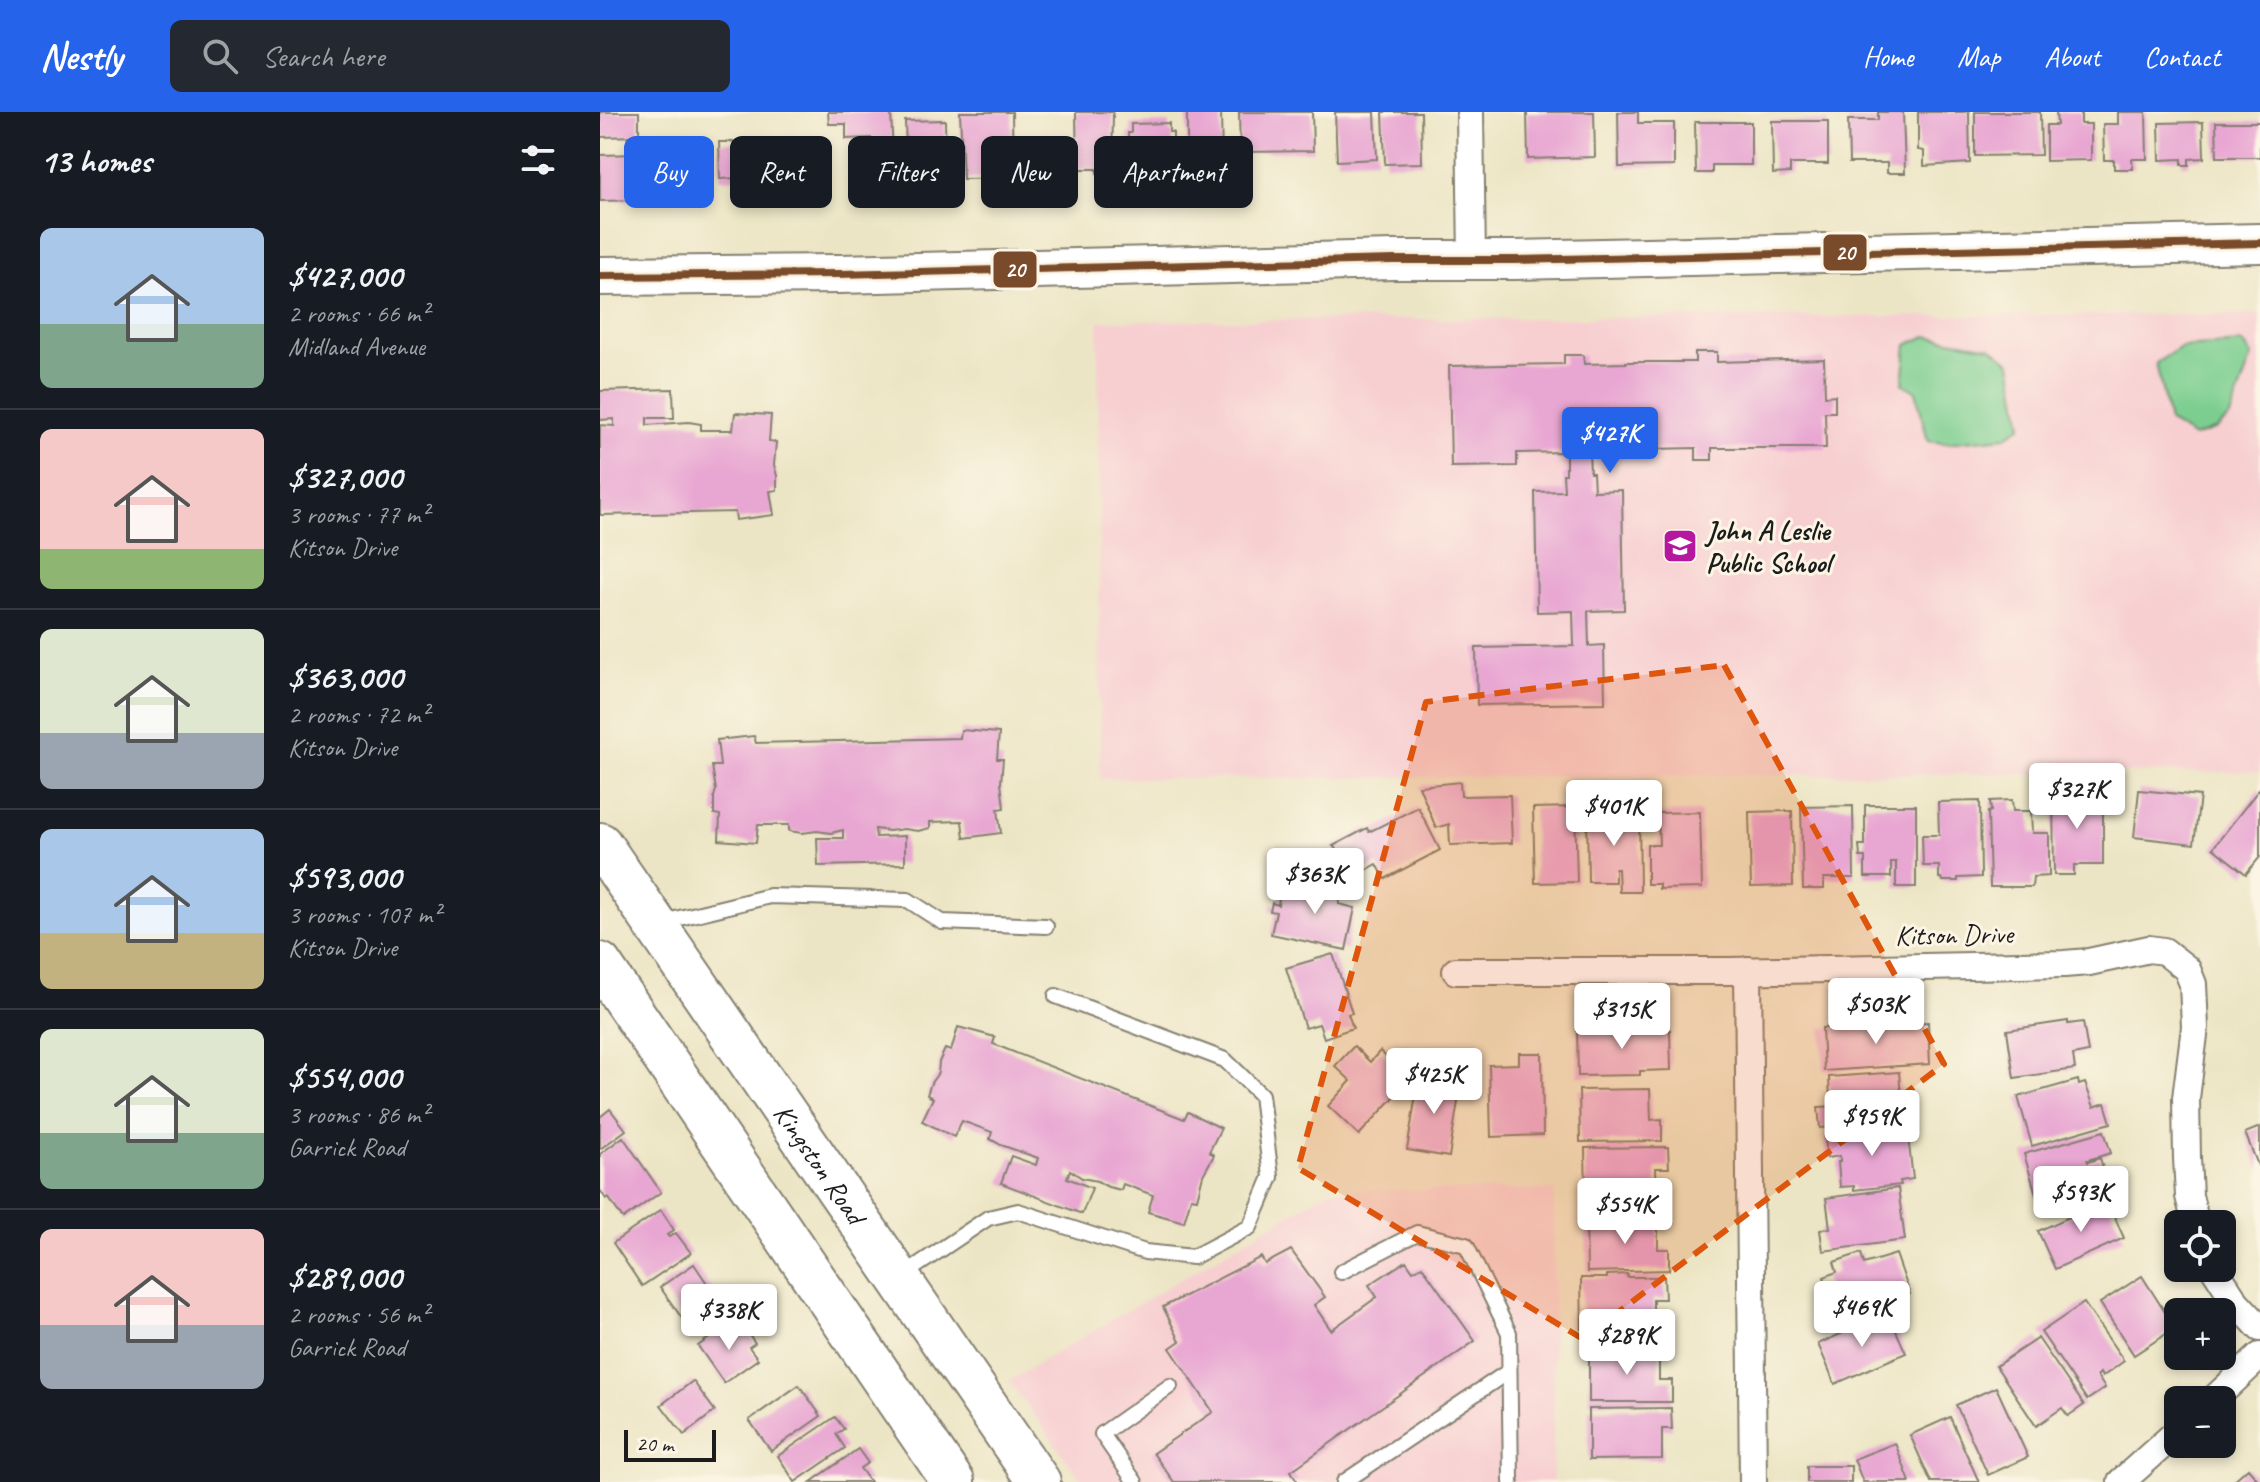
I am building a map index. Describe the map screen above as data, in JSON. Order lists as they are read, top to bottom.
{
  "streets": {
    "main road": ["Kingston Road"],
    "street": ["Kitson Drive"]
  },
  "places": {
    "school or university": ["John A Leslie Public School"]
  },
  "lines": ["transit line 20"],
  "scale_bar": "20 m",
  "page": {
    "header": "Nestly",
    "search": "Search here",
    "nav": [
      "Home",
      "Map",
      "About",
      "Contact"
    ],
    "heading": "13 homes",
    "chip": [
      "Buy",
      "Rent",
      "Filters",
      "New",
      "Apartment"
    ],
    "list": [
      {
        "name": "$427,000",
        "note": "2 rooms · 66 m² · Midland Avenue"
      },
      {
        "name": "$327,000",
        "note": "3 rooms · 77 m² · Kitson Drive"
      },
      {
        "name": "$363,000",
        "note": "2 rooms · 72 m² · Kitson Drive"
      },
      {
        "name": "$593,000",
        "note": "3 rooms · 107 m² · Kitson Drive"
      },
      {
        "name": "$554,000",
        "note": "3 rooms · 86 m² · Garrick Road"
      },
      {
        "name": "$289,000",
        "note": "2 rooms · 56 m² · Garrick Road"
      }
    ],
    "price": [
      "$427K",
      "$327K",
      "$401K",
      "$363K",
      "$503K",
      "$315K",
      "$425K",
      "$959K",
      "$593K",
      "$554K",
      "$469K",
      "$338K",
      "$289K"
    ],
    "map_buttons": ["+", "−"],
    "scale": "20 m"
  }
}
